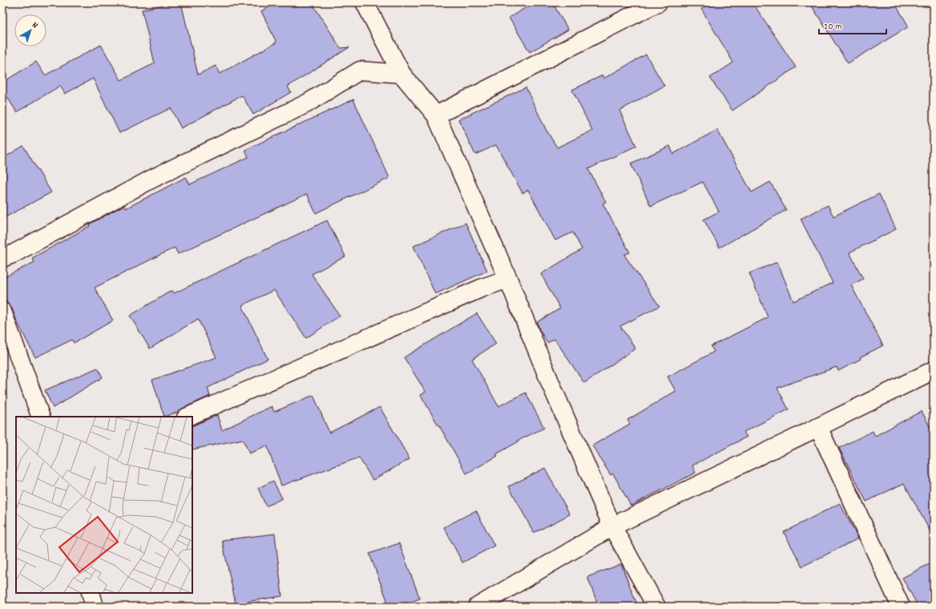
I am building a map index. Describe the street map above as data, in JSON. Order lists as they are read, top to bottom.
{
  "scale_bar": "20 m",
  "north": "top right"
}
